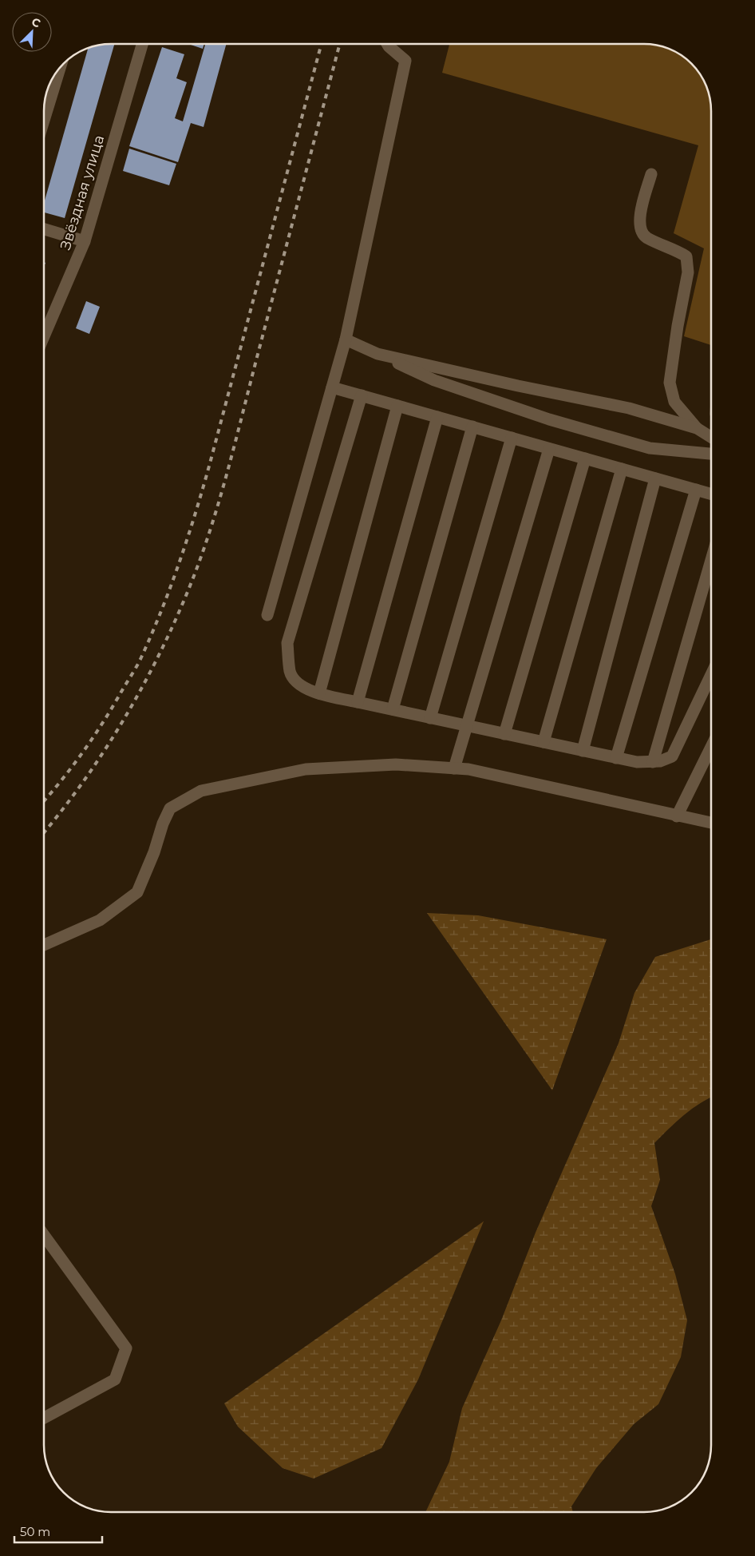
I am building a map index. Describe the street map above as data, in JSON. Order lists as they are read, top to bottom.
{
  "streets": {
    "street": ["Звёздная улица"]
  },
  "scale_bar": "50 m",
  "north": "top right"
}
